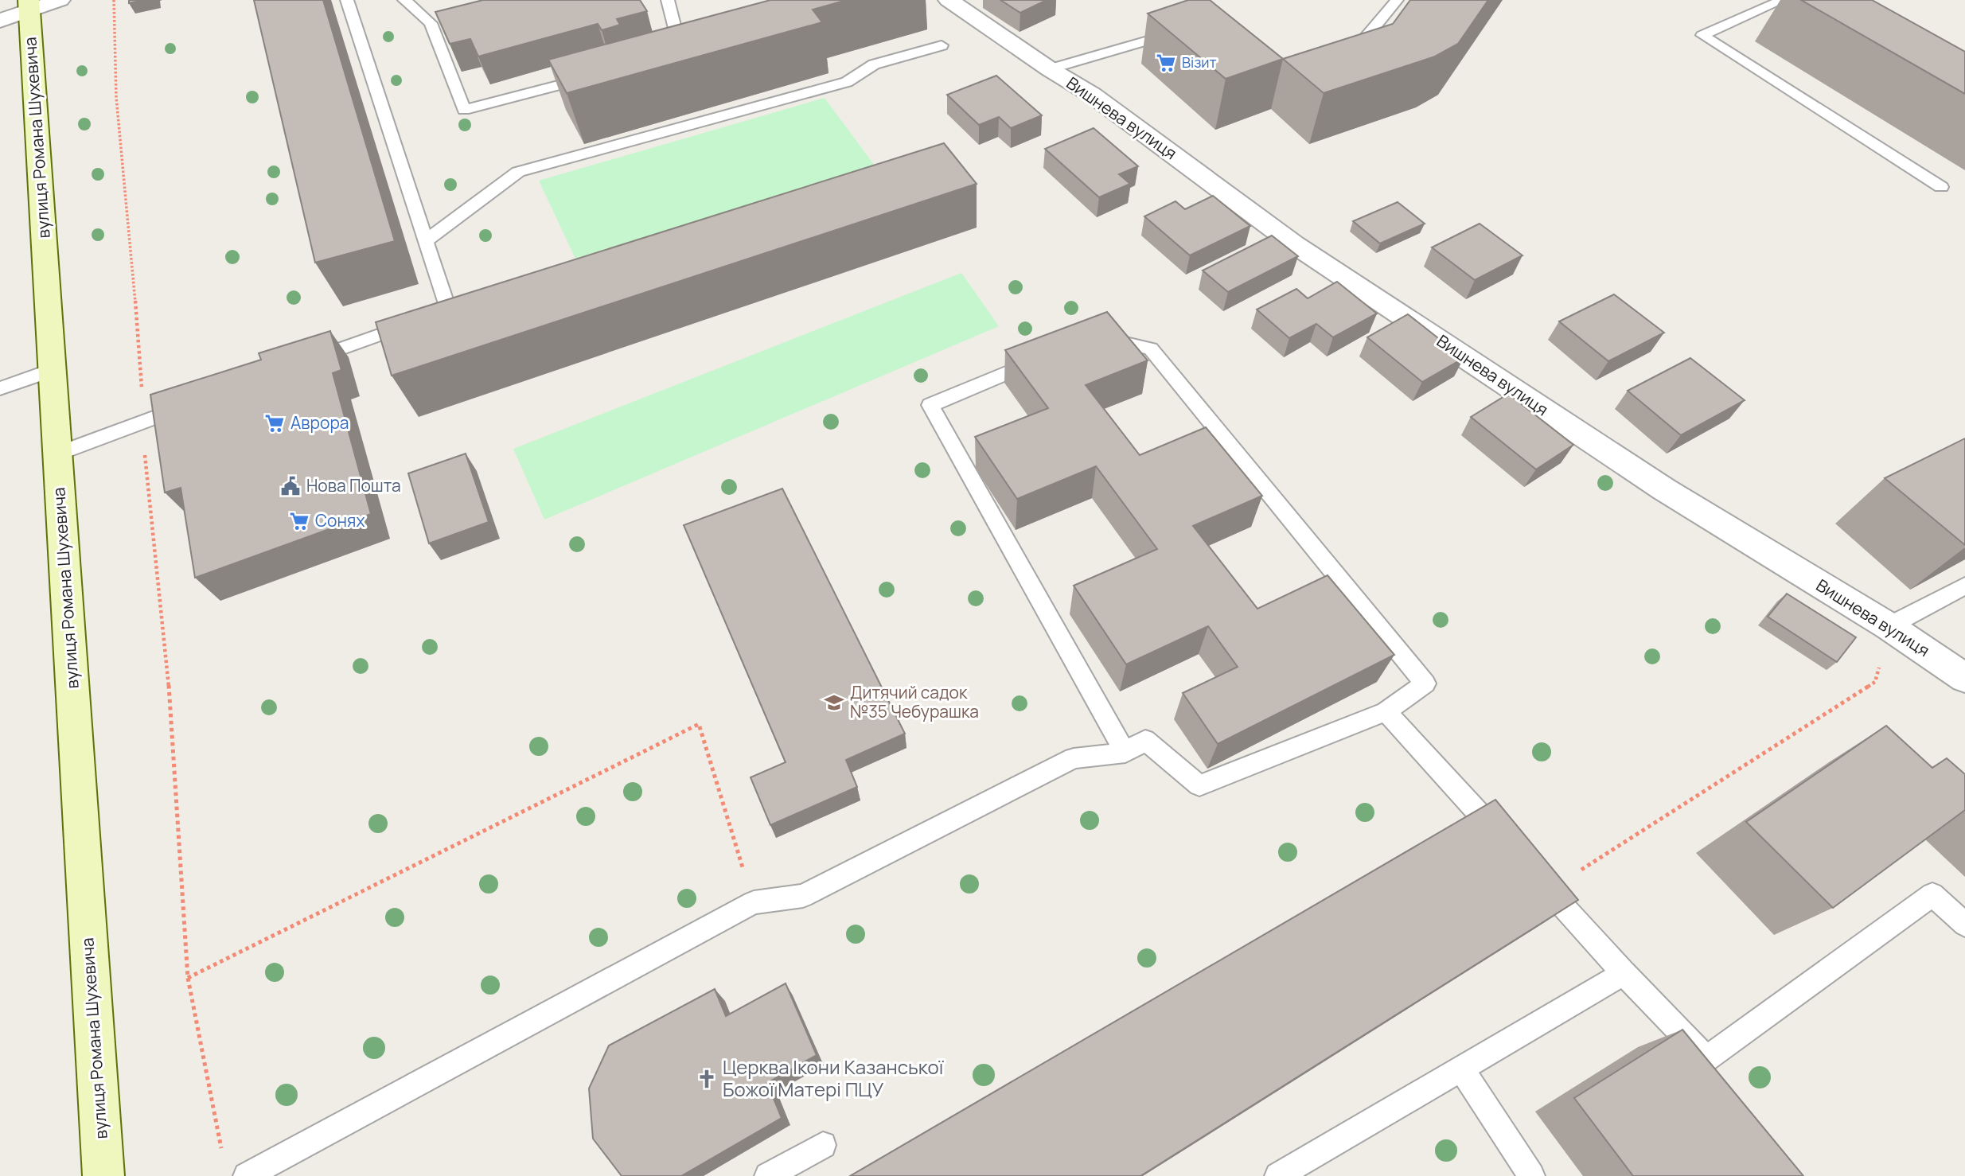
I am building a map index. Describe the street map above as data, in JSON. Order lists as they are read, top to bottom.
{
  "streets": {
    "main road": ["вулиця Романа Шухевича"],
    "street": ["Вишнева вулиця"]
  },
  "places": {
    "supermarket": ["Візит", "Аврора", "Сонях"],
    "public building": ["Нова Пошта"],
    "school or university": ["Дитячий садок №35 Чебурашка"],
    "church": ["Церква Ікони Казанської Божої Матері ПЦУ"]
  }
}
